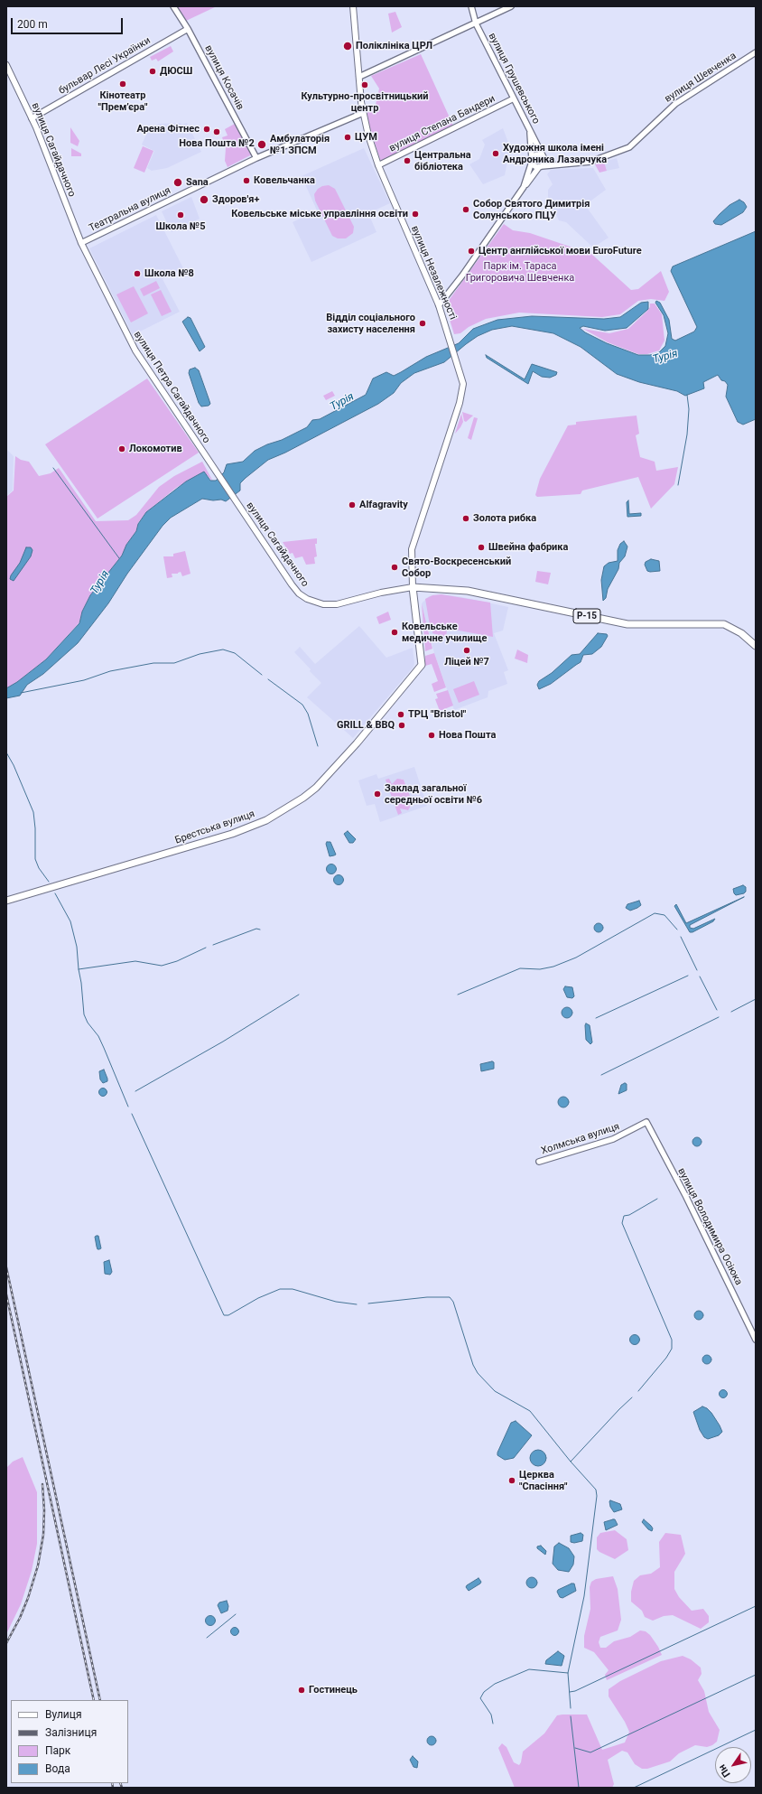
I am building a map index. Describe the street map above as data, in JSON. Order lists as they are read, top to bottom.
{
  "streets": {
    "main road": [
      "вулиця Сагайдачного",
      "вулиця Незалежності",
      "вулиця Петра Сагайдачного",
      "Р-15",
      "Брестська вулиця"
    ],
    "street": [
      "бульвар Лесі Українки",
      "вулиця Косачів",
      "вулиця Шевченка",
      "вулиця Грушевського",
      "вулиця Степана Бандери",
      "Театральна вулиця",
      "Холмська вулиця",
      "вулиця Володимира Осіюка"
    ]
  },
  "crossings": [
    ["бульвар Лесі Українки", "вулиця Косачів"],
    ["бульвар Лесі Українки", "вулиця Сагайдачного"],
    ["вулиця Косачів", "Театральна вулиця"],
    ["вулиця Шевченка", "вулиця Грушевського"],
    ["вулиця Грушевського", "вулиця Степана Бандери"],
    ["вулиця Степана Бандери", "вулиця Незалежності"],
    ["вулиця Сагайдачного", "Театральна вулиця"],
    ["вулиця Сагайдачного", "вулиця Незалежності"],
    ["вулиця Сагайдачного", "вулиця Петра Сагайдачного"],
    ["вулиця Сагайдачного", "Р-15"],
    ["вулиця Сагайдачного", "Брестська вулиця"],
    ["Театральна вулиця", "вулиця Незалежності"],
    ["Театральна вулиця", "вулиця Петра Сагайдачного"],
    ["вулиця Незалежності", "Р-15"],
    ["вулиця Незалежності", "Брестська вулиця"],
    ["Р-15", "Брестська вулиця"],
    ["Холмська вулиця", "вулиця Володимира Осіюка"]
  ],
  "water": ["Турія"],
  "parks": ["Парк ім. Тараса Григоровича Шевченка"],
  "places": [
    "Поліклініка ЦРЛ",
    "ДЮСШ",
    "Кінотеатр \"Прем’єра\"",
    "Культурно-просвітницький центр",
    "Арена Фітнес",
    "Нова Пошта №2",
    "ЦУМ",
    "Амбулаторія №1 ЗПСМ",
    "Художня школа імені Андроника Лазарчука",
    "Центральна бібліотека",
    "Ковельчанка",
    "Sana",
    "Здоров'я+",
    "Собор Святого Димитрія Солунського ПЦУ",
    "Ковельське міське управління освіти",
    "Школа №5",
    "Центр англійської мови EuroFuture",
    "Школа №8",
    "Відділ соціального захисту населення",
    "Локомотив",
    "Alfagravity",
    "Золота рибка",
    "Швейна фабрика",
    "Свято-Воскресенський Собор",
    "Ковельське медичне училище",
    "Ліцей №7",
    "ТРЦ \"Bristol\"",
    "GRILL & BBQ",
    "Нова Пошта",
    "Заклад загальної середньої освіти №6",
    "Церква \"Спасіння\"",
    "Гостинець"
  ],
  "legend": [
    "Вулиця",
    "Залізниця",
    "Парк",
    "Вода"
  ],
  "scale_bar": "200 m",
  "north": "bottom left"
}
